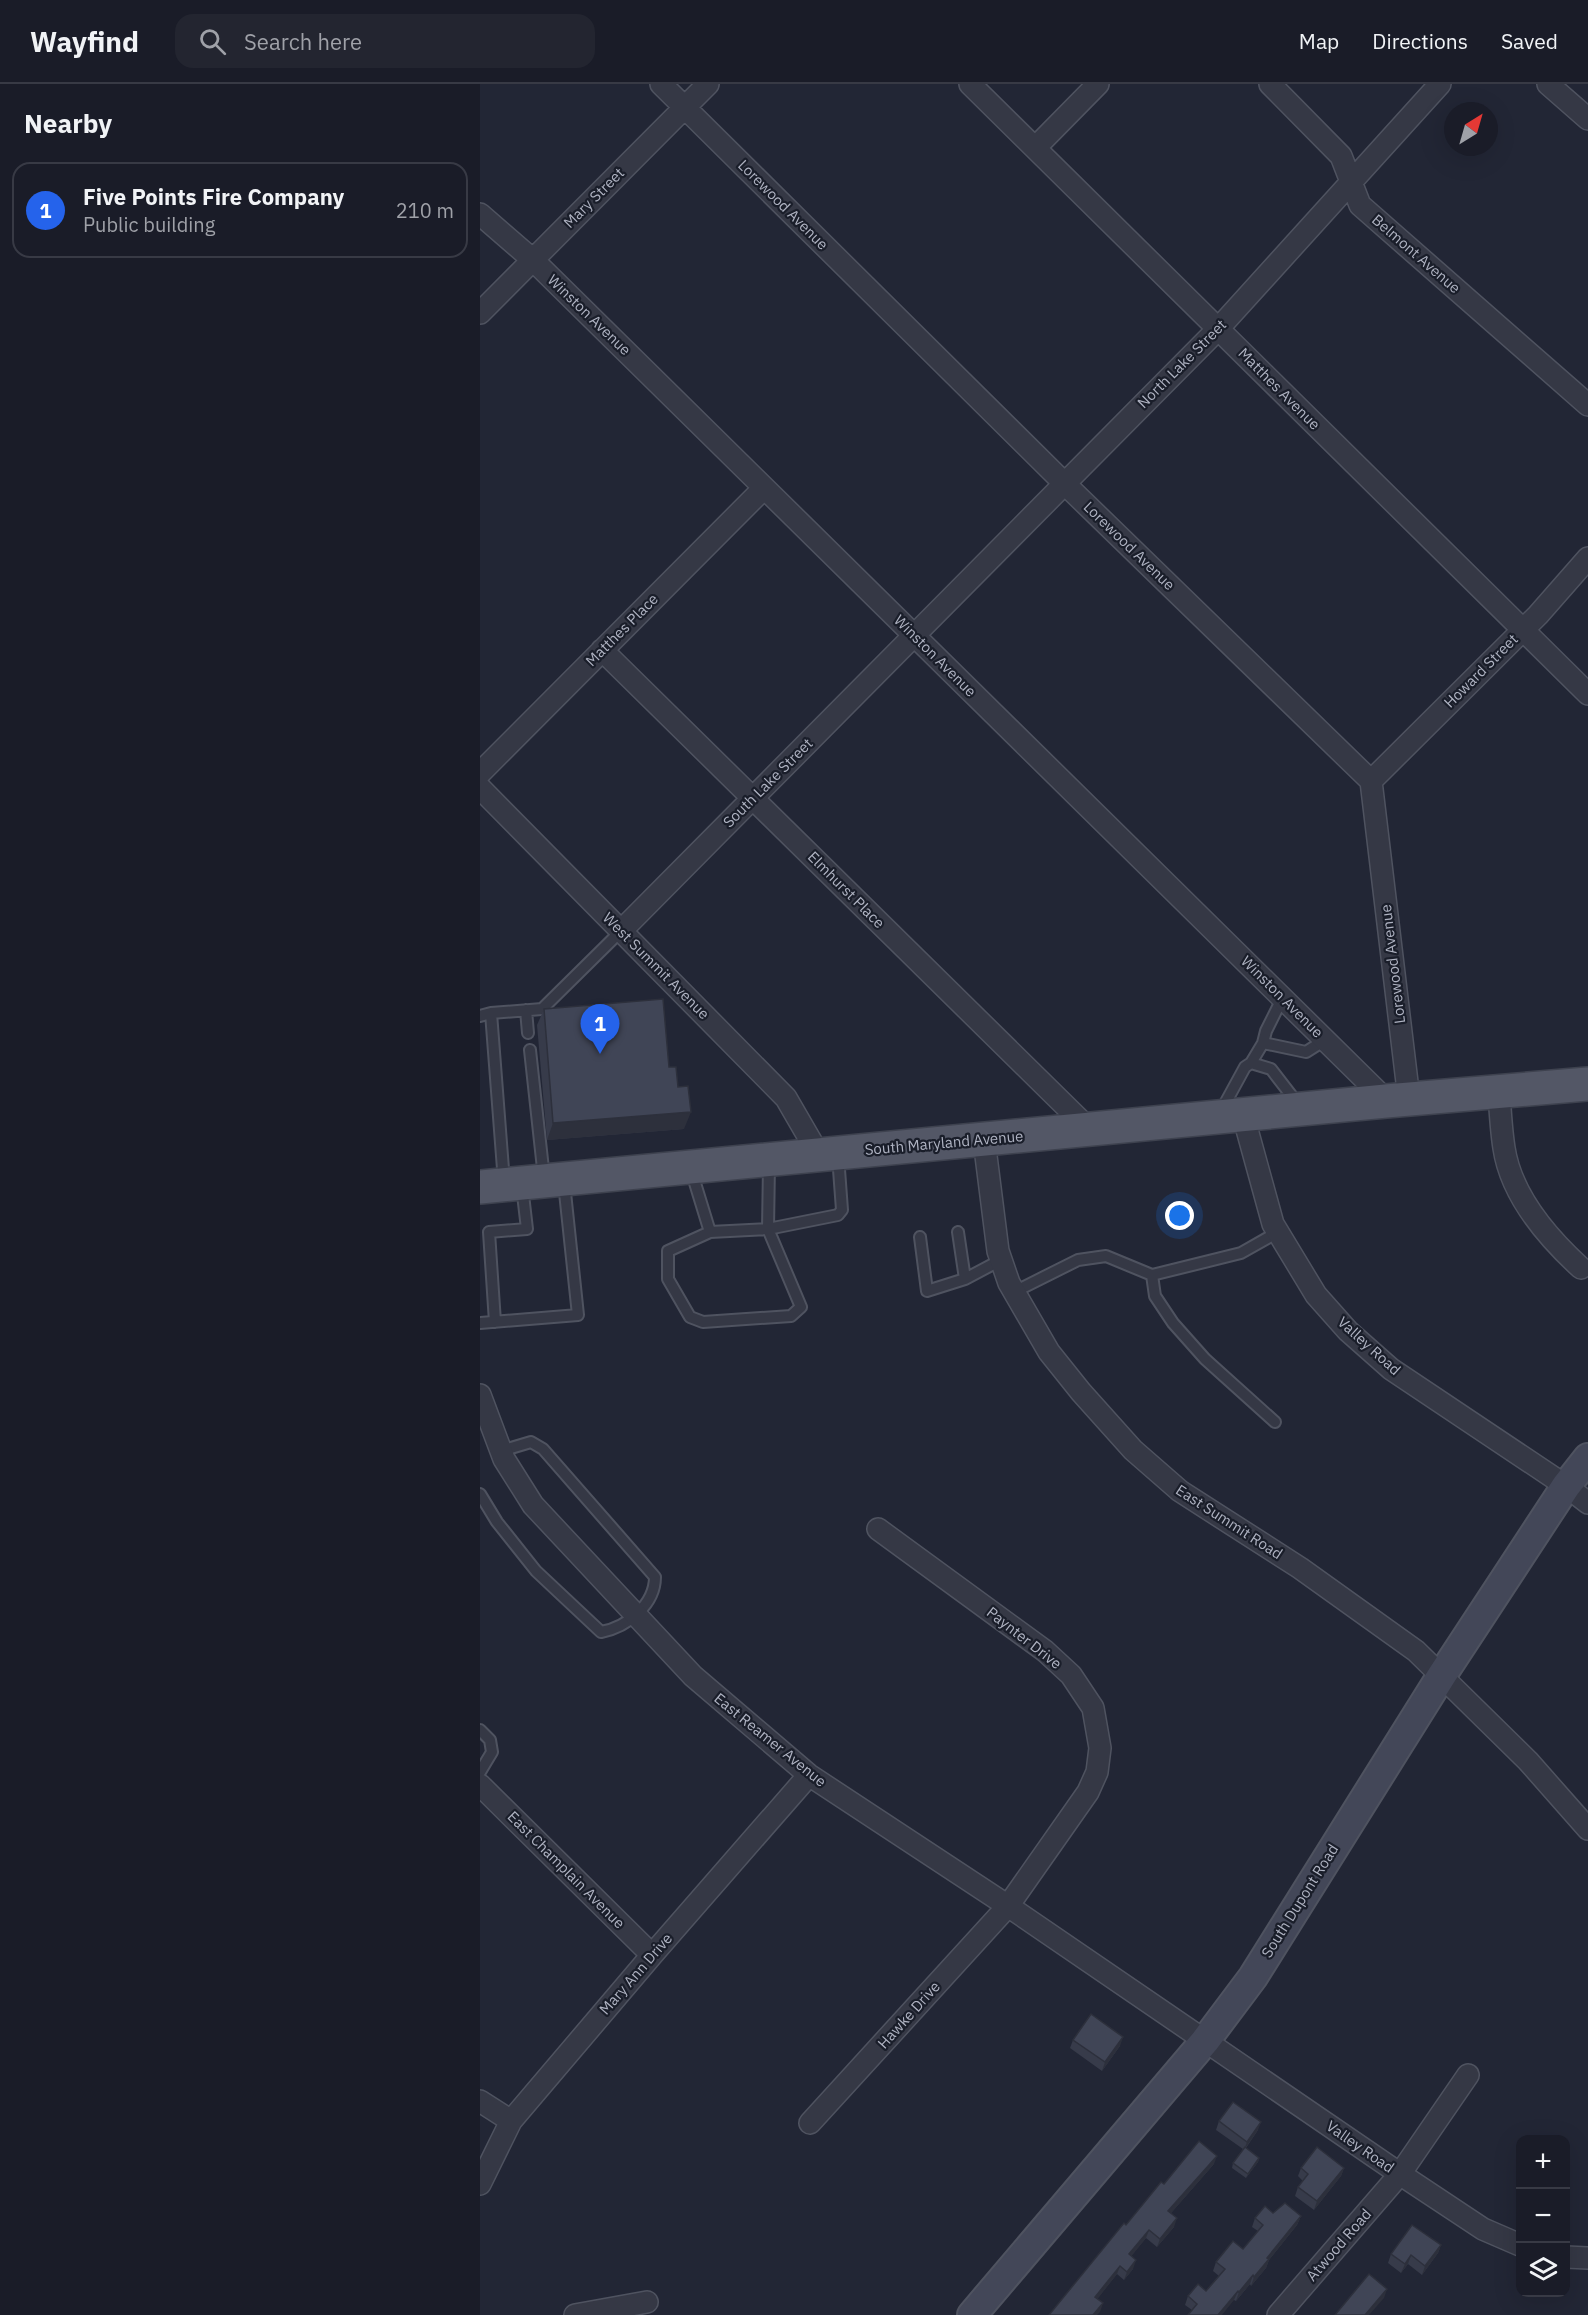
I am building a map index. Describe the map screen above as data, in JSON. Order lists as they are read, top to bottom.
{
  "streets": {
    "main road": ["South Maryland Avenue"],
    "street": [
      "Mary Street",
      "Lorewood Avenue",
      "Belmont Avenue",
      "Winston Avenue",
      "North Lake Street",
      "Matthes Avenue",
      "Matthes Place",
      "Howard Street",
      "South Lake Street",
      "Elmhurst Place",
      "West Summit Avenue",
      "Valley Road",
      "East Summit Road",
      "Paynter Drive",
      "East Reamer Avenue",
      "East Champlain Avenue",
      "South Dupont Road",
      "Mary Ann Drive",
      "Hawke Drive",
      "Atwood Road"
    ]
  },
  "crossings": [
    ["Mary Street", "Lorewood Avenue"],
    ["Mary Street", "Winston Avenue"],
    ["Lorewood Avenue", "Winston Avenue"],
    ["Lorewood Avenue", "North Lake Street"],
    ["Lorewood Avenue", "Howard Street"],
    ["Lorewood Avenue", "South Maryland Avenue"],
    ["Belmont Avenue", "North Lake Street"],
    ["Winston Avenue", "North Lake Street"],
    ["Winston Avenue", "Matthes Place"],
    ["Winston Avenue", "South Lake Street"],
    ["Winston Avenue", "South Maryland Avenue"],
    ["North Lake Street", "Matthes Avenue"],
    ["North Lake Street", "South Lake Street"],
    ["Matthes Avenue", "Howard Street"],
    ["Matthes Place", "Elmhurst Place"],
    ["South Lake Street", "Elmhurst Place"],
    ["South Lake Street", "West Summit Avenue"],
    ["Elmhurst Place", "South Maryland Avenue"],
    ["West Summit Avenue", "South Maryland Avenue"],
    ["South Maryland Avenue", "Valley Road"],
    ["South Maryland Avenue", "East Summit Road"],
    ["Valley Road", "East Reamer Avenue"],
    ["Valley Road", "South Dupont Road"],
    ["Valley Road", "Atwood Road"],
    ["East Summit Road", "South Dupont Road"],
    ["Paynter Drive", "East Reamer Avenue"],
    ["Paynter Drive", "Hawke Drive"],
    ["East Reamer Avenue", "South Dupont Road"],
    ["East Reamer Avenue", "Mary Ann Drive"],
    ["East Reamer Avenue", "Hawke Drive"],
    ["East Champlain Avenue", "Mary Ann Drive"]
  ],
  "north": "top right",
  "page": {
    "header": "Wayfind",
    "search": "Search here",
    "nav": ["Map", "Directions", "Saved"],
    "heading": "Nearby",
    "list": [
      {
        "mark": "1",
        "name": "Five Points Fire Company",
        "note": "Public building",
        "value": "210 m"
      }
    ],
    "pins": "1",
    "map_buttons": ["+", "−"]
  }
}
